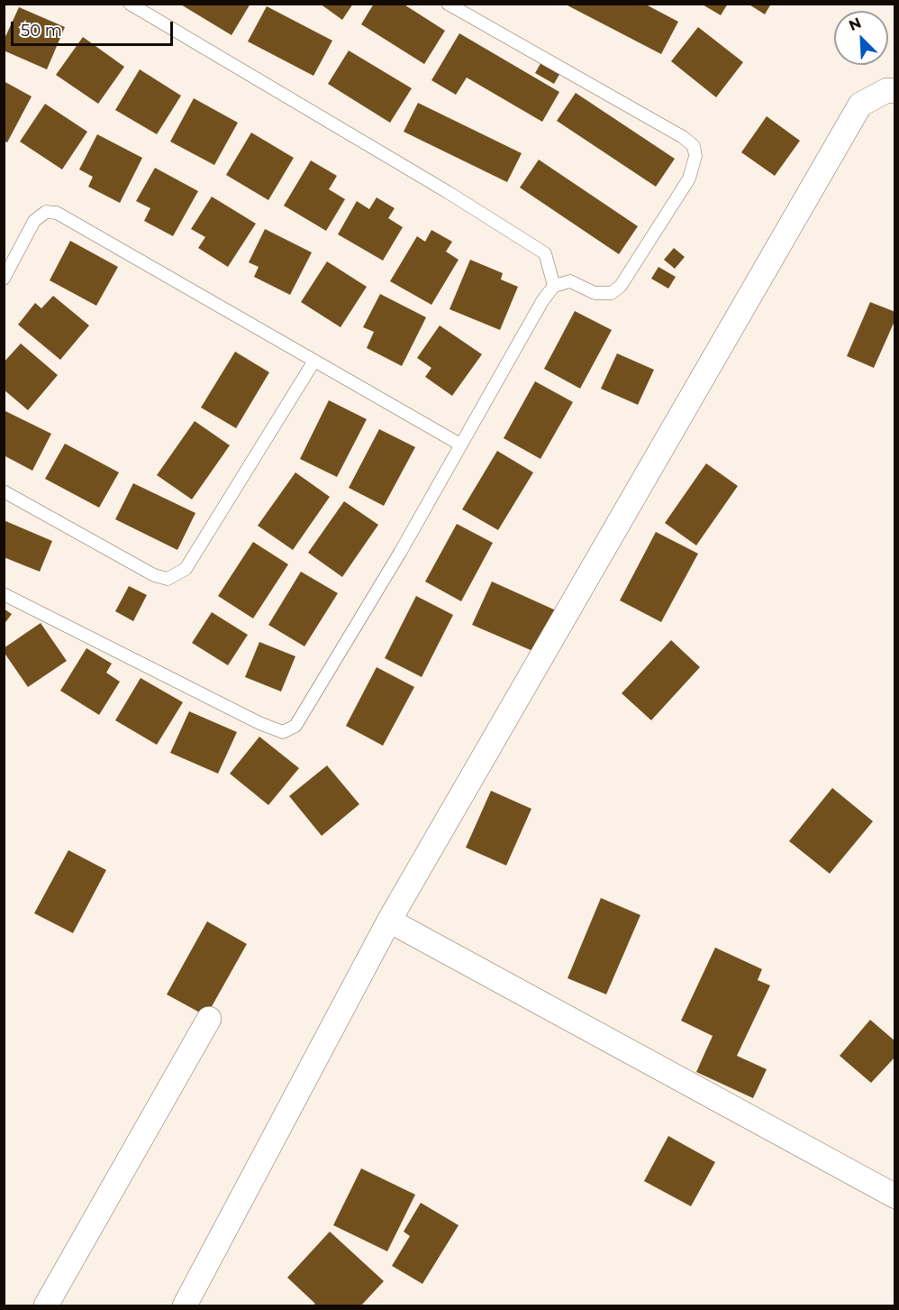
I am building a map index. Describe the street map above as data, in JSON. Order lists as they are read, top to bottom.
{
  "scale_bar": "50 m",
  "north": "top left"
}
